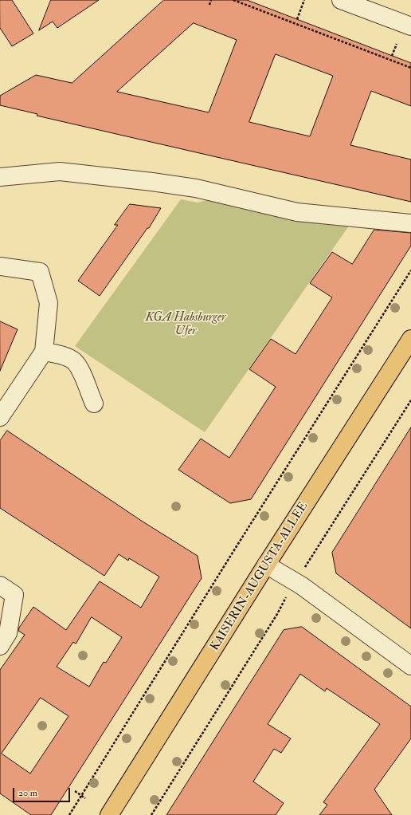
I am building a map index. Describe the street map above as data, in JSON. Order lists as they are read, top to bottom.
{
  "streets": {
    "main road": ["KAISERIN-AUGUSTA-ALLEE"]
  },
  "parks": ["KGA Habsburger Ufer"],
  "scale_bar": "20 m"
}
